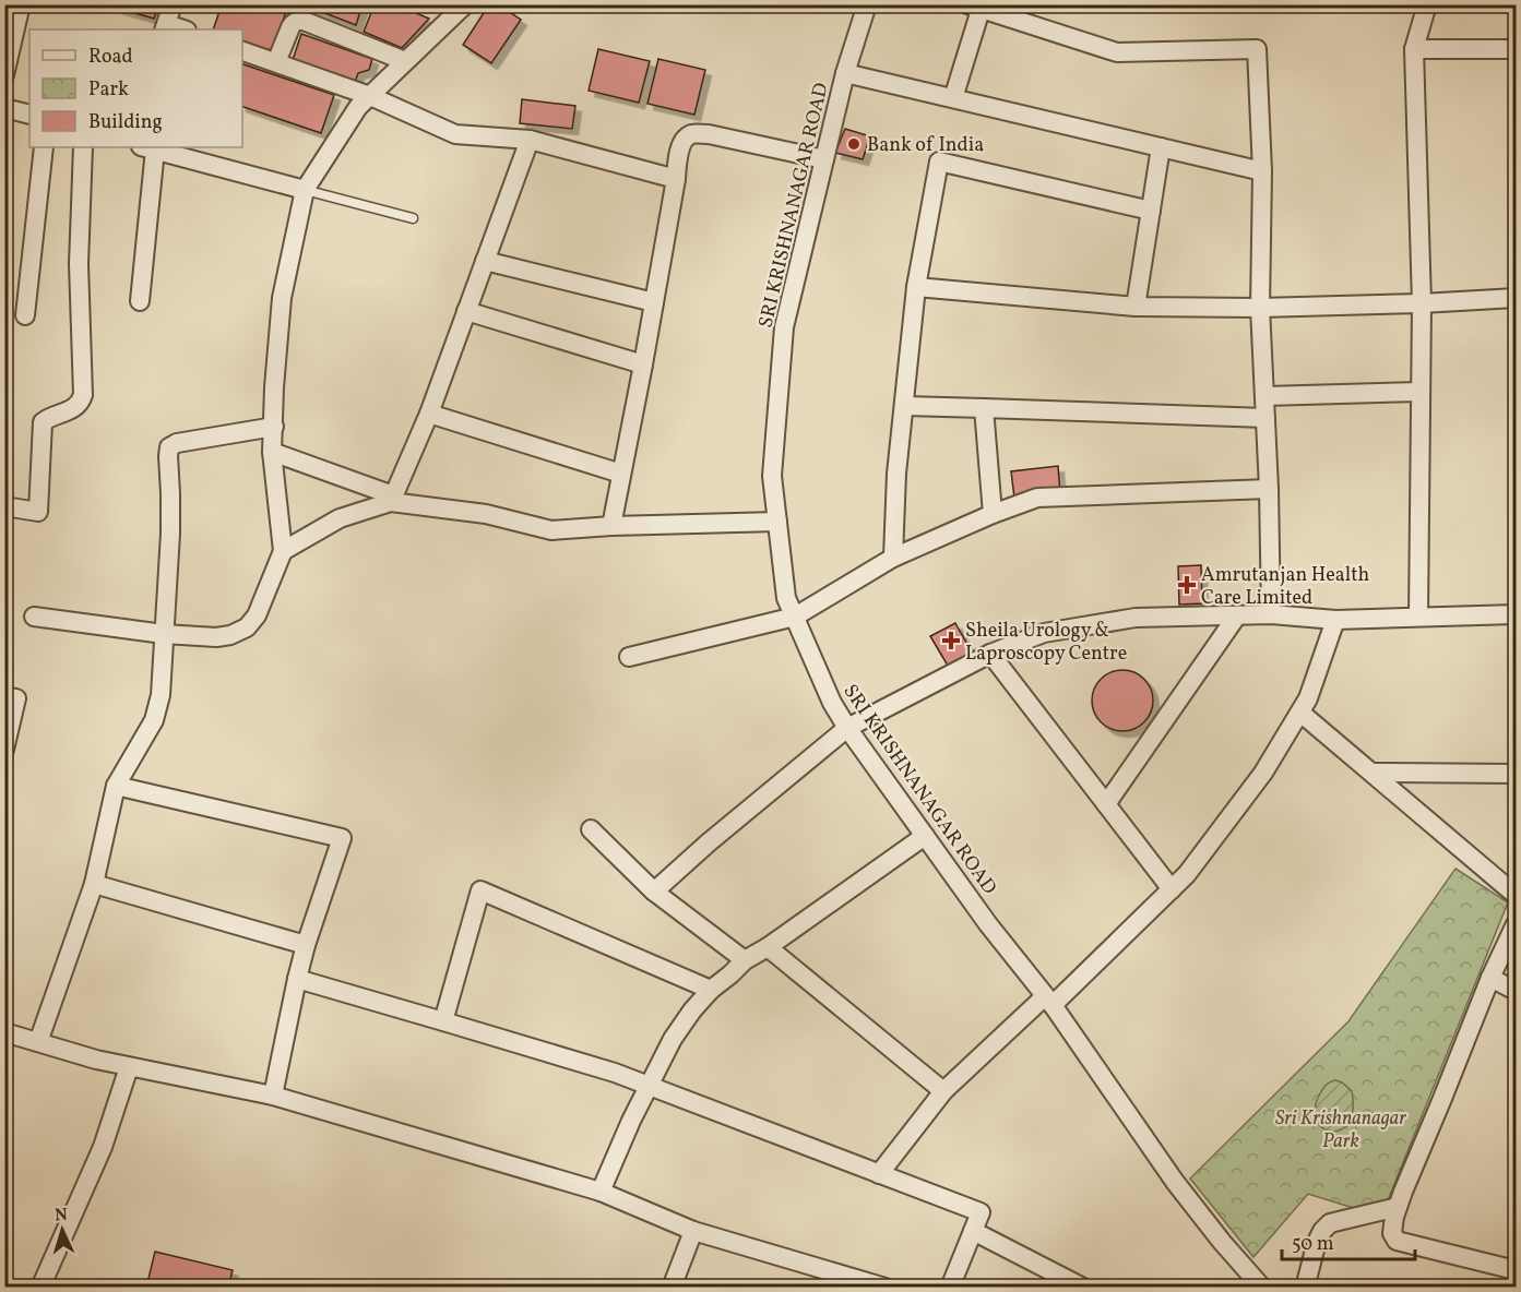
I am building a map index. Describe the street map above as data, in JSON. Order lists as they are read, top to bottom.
{
  "streets": {
    "street": ["SRI KRISHNANAGAR ROAD"]
  },
  "parks": ["Sri Krishnanagar Park"],
  "places": {
    "other": ["Bank of India"],
    "health": ["Amrutanjan Health Care Limited", "Sheila Urology & Laproscopy Centre"]
  },
  "legend": ["Road", "Park", "Building"],
  "scale_bar": "50 m",
  "north": "top"
}
